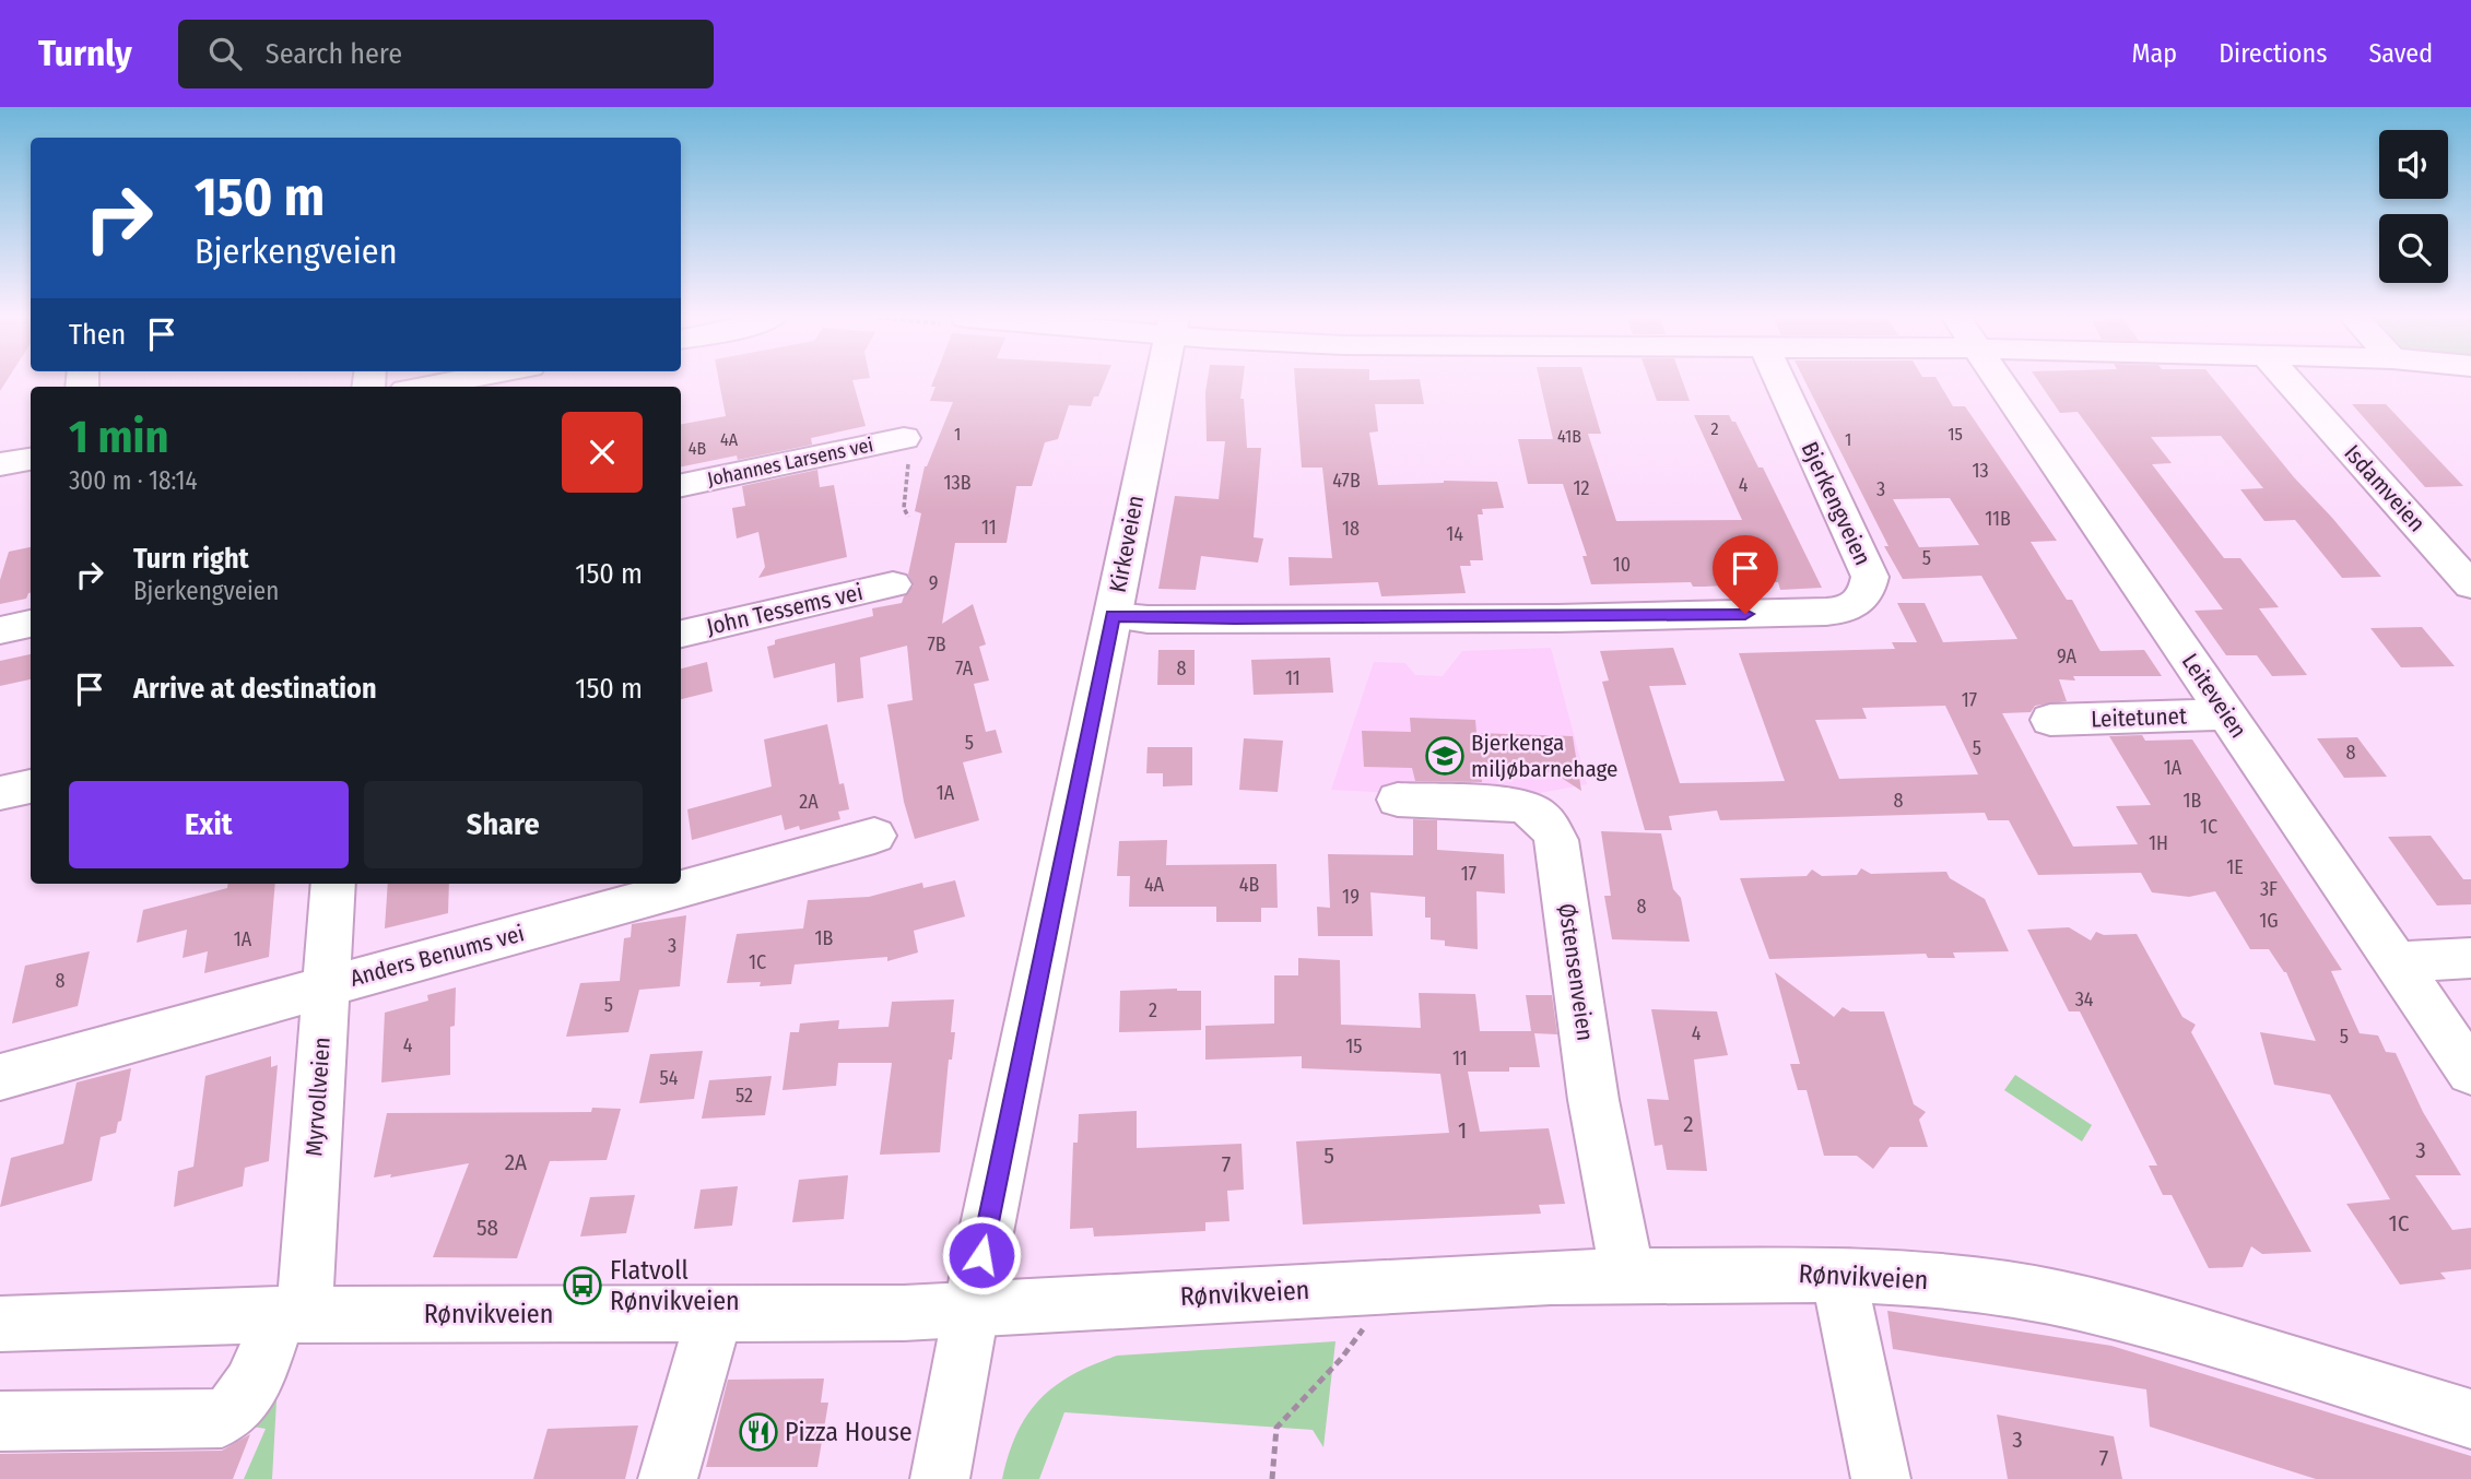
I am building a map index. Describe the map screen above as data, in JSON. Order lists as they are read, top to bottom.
{
  "streets": {
    "street": [
      "Johannes Larsens vei",
      "Isdamveien",
      "Bjerkengveien",
      "Kirkeveien",
      "John Tessems vei",
      "Leiteveien",
      "Leitetunet",
      "Anders Benums vei",
      "Østensenveien",
      "Myrvollveien",
      "Rønvikveien"
    ]
  },
  "crossings": [
    ["Bjerkengveien", "Kirkeveien"],
    ["Kirkeveien", "Rønvikveien"],
    ["Leiteveien", "Leitetunet"],
    ["Anders Benums vei", "Myrvollveien"],
    ["Østensenveien", "Rønvikveien"],
    ["Myrvollveien", "Rønvikveien"]
  ],
  "places": {
    "school or university": ["Bjerkenga miljøbarnehage"],
    "bus stop": ["Flatvoll Rønvikveien"],
    "restaurant": ["Pizza House"]
  },
  "house_numbers": [
    "2",
    "1",
    "15",
    "41B",
    "4A",
    "1",
    "4B",
    "13",
    "47B",
    "13B",
    "4",
    "12",
    "3",
    "11B",
    "11",
    "18",
    "14",
    "5",
    "10",
    "9",
    "7B",
    "9A",
    "7A",
    "8",
    "11",
    "17",
    "5",
    "5",
    "8",
    "1A",
    "1A",
    "8",
    "1B",
    "2A",
    "1C",
    "1H",
    "1E",
    "17",
    "4A",
    "4B",
    "3F",
    "19",
    "8",
    "1G",
    "1B",
    "1A",
    "3",
    "1C",
    "8",
    "34",
    "5",
    "2",
    "4",
    "5",
    "4",
    "15",
    "11",
    "54",
    "52",
    "2",
    "1",
    "3",
    "5",
    "2A",
    "7",
    "1C",
    "58",
    "3",
    "7"
  ],
  "page": {
    "header": "Turnly",
    "search": "Search here",
    "nav": ["Map", "Directions", "Saved"],
    "turn": ["150 m", "Bjerkengveien"],
    "then": "Then",
    "heading": ["1 min", "300 m · 18:14"],
    "list": [
      {
        "name": "Turn right",
        "note": "Bjerkengveien",
        "value": "150 m"
      },
      {
        "name": "Arrive at destination",
        "value": "150 m"
      }
    ],
    "buttons": ["Exit", "Share"]
  }
}
